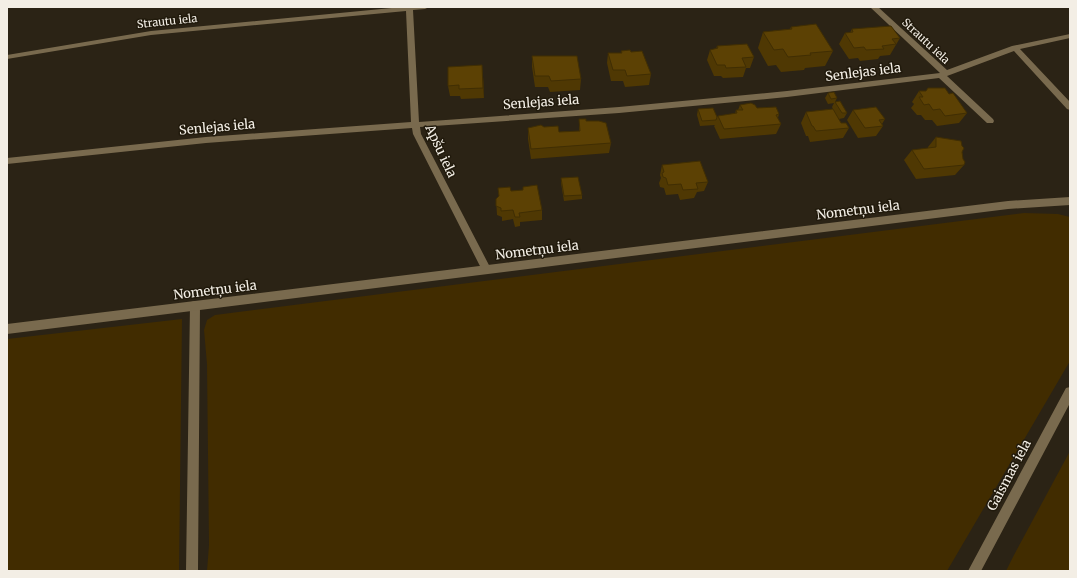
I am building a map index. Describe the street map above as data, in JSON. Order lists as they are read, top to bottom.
{
  "streets": {
    "street": [
      "Strautu iela",
      "Senlejas iela",
      "Apšu iela",
      "Nometņu iela",
      "Gaismas iela"
    ]
  },
  "crossings": [
    ["Strautu iela", "Senlejas iela"],
    ["Strautu iela", "Apšu iela"],
    ["Senlejas iela", "Apšu iela"],
    ["Apšu iela", "Nometņu iela"]
  ]
}
